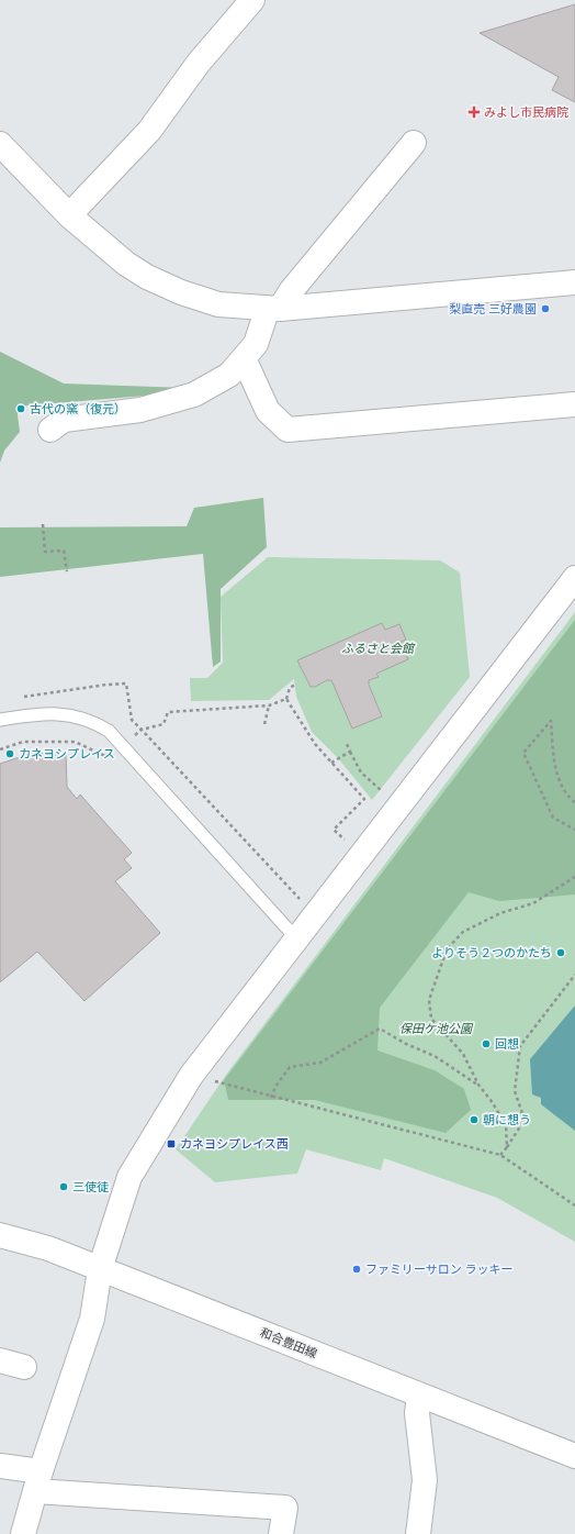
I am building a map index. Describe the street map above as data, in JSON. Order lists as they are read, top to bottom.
{
  "streets": {
    "street": ["和合豊田線"]
  },
  "parks": ["ふるさと会館", "保田ケ池公園"],
  "places": {
    "health": ["みよし市民病院"],
    "other": [
      "梨直売 三好農園",
      "古代の窯（復元）",
      "カネヨシプレイス",
      "よりそう２つのかたち",
      "回想",
      "朝に想う",
      "三使徒",
      "ファミリーサロン ラッキー"
    ],
    "transit": ["カネヨシプレイス西"]
  }
}
